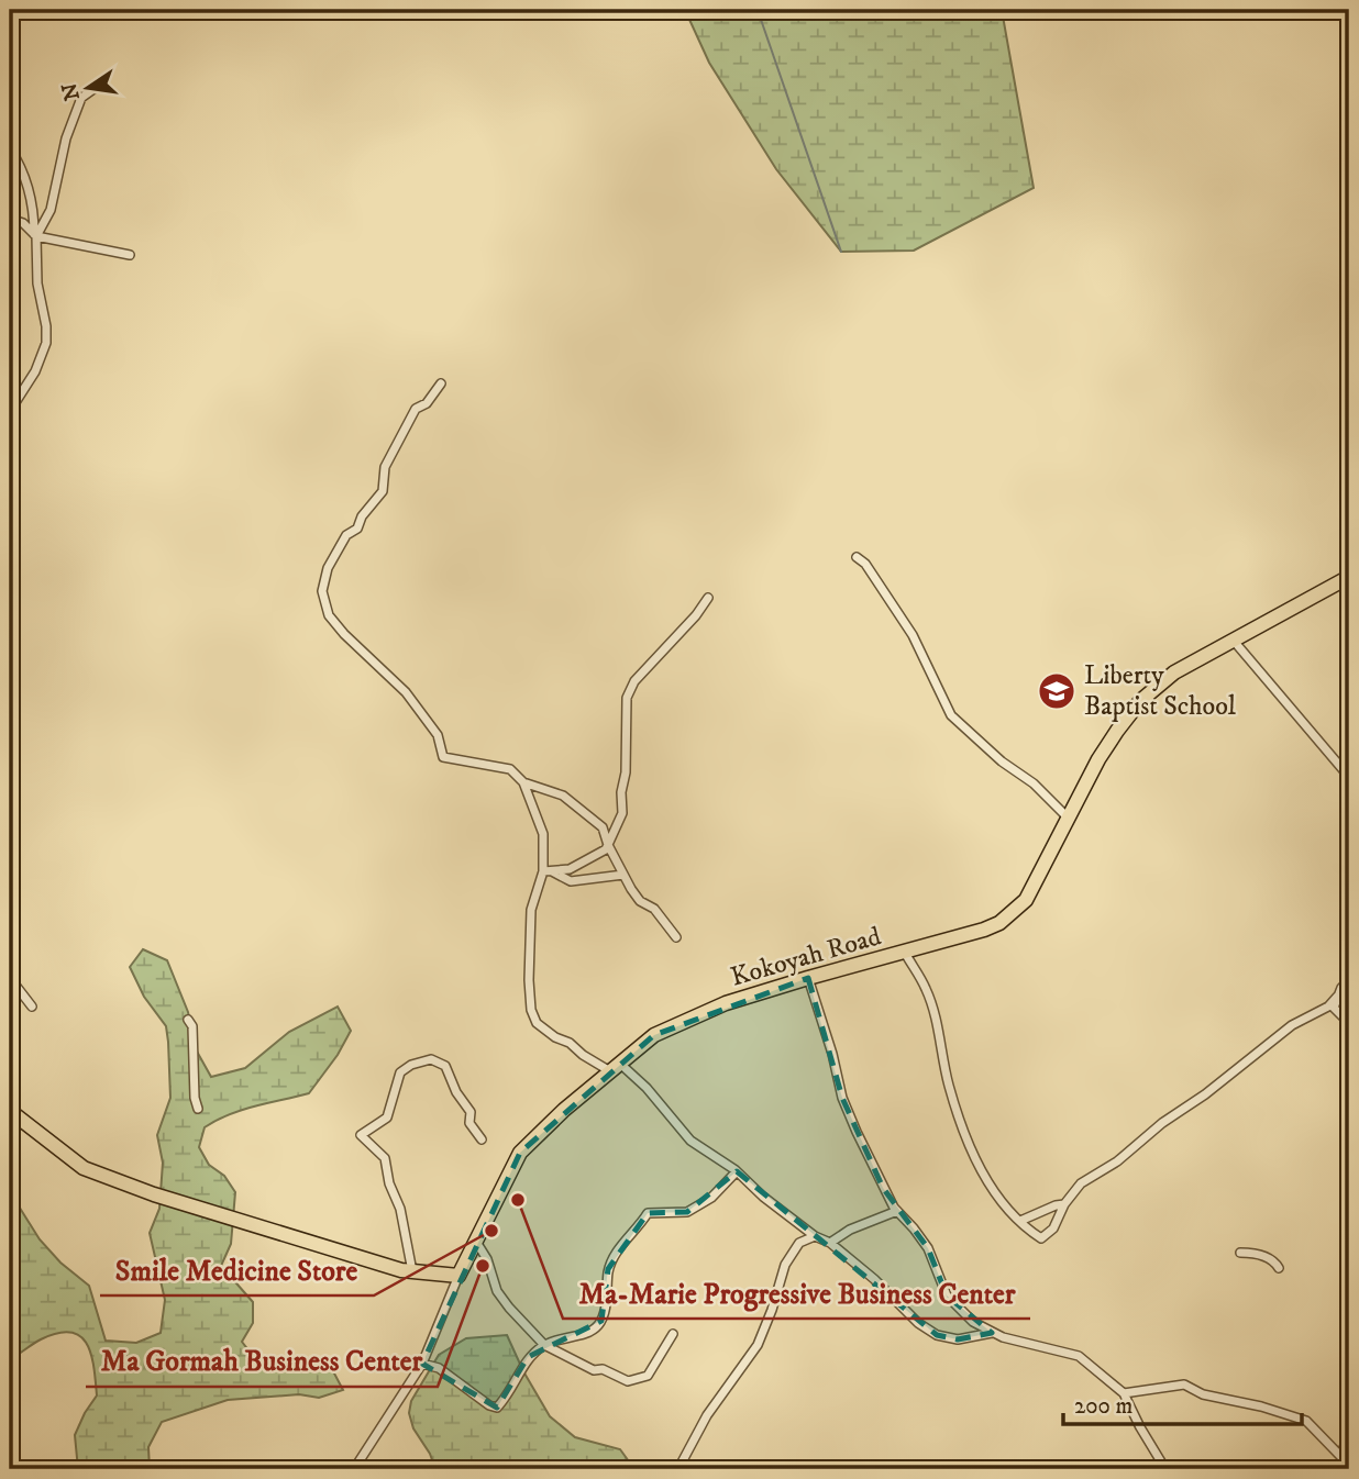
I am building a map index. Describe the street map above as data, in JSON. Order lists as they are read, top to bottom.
{
  "streets": {
    "main road": ["Kokoyah Road"]
  },
  "places": {
    "school or university": ["Liberty Baptist School"],
    "other": ["Ma-Marie Progressive Business Center", "Smile Medicine Store", "Ma Gormah Business Center"]
  },
  "scale_bar": "200 m",
  "north": "left"
}
